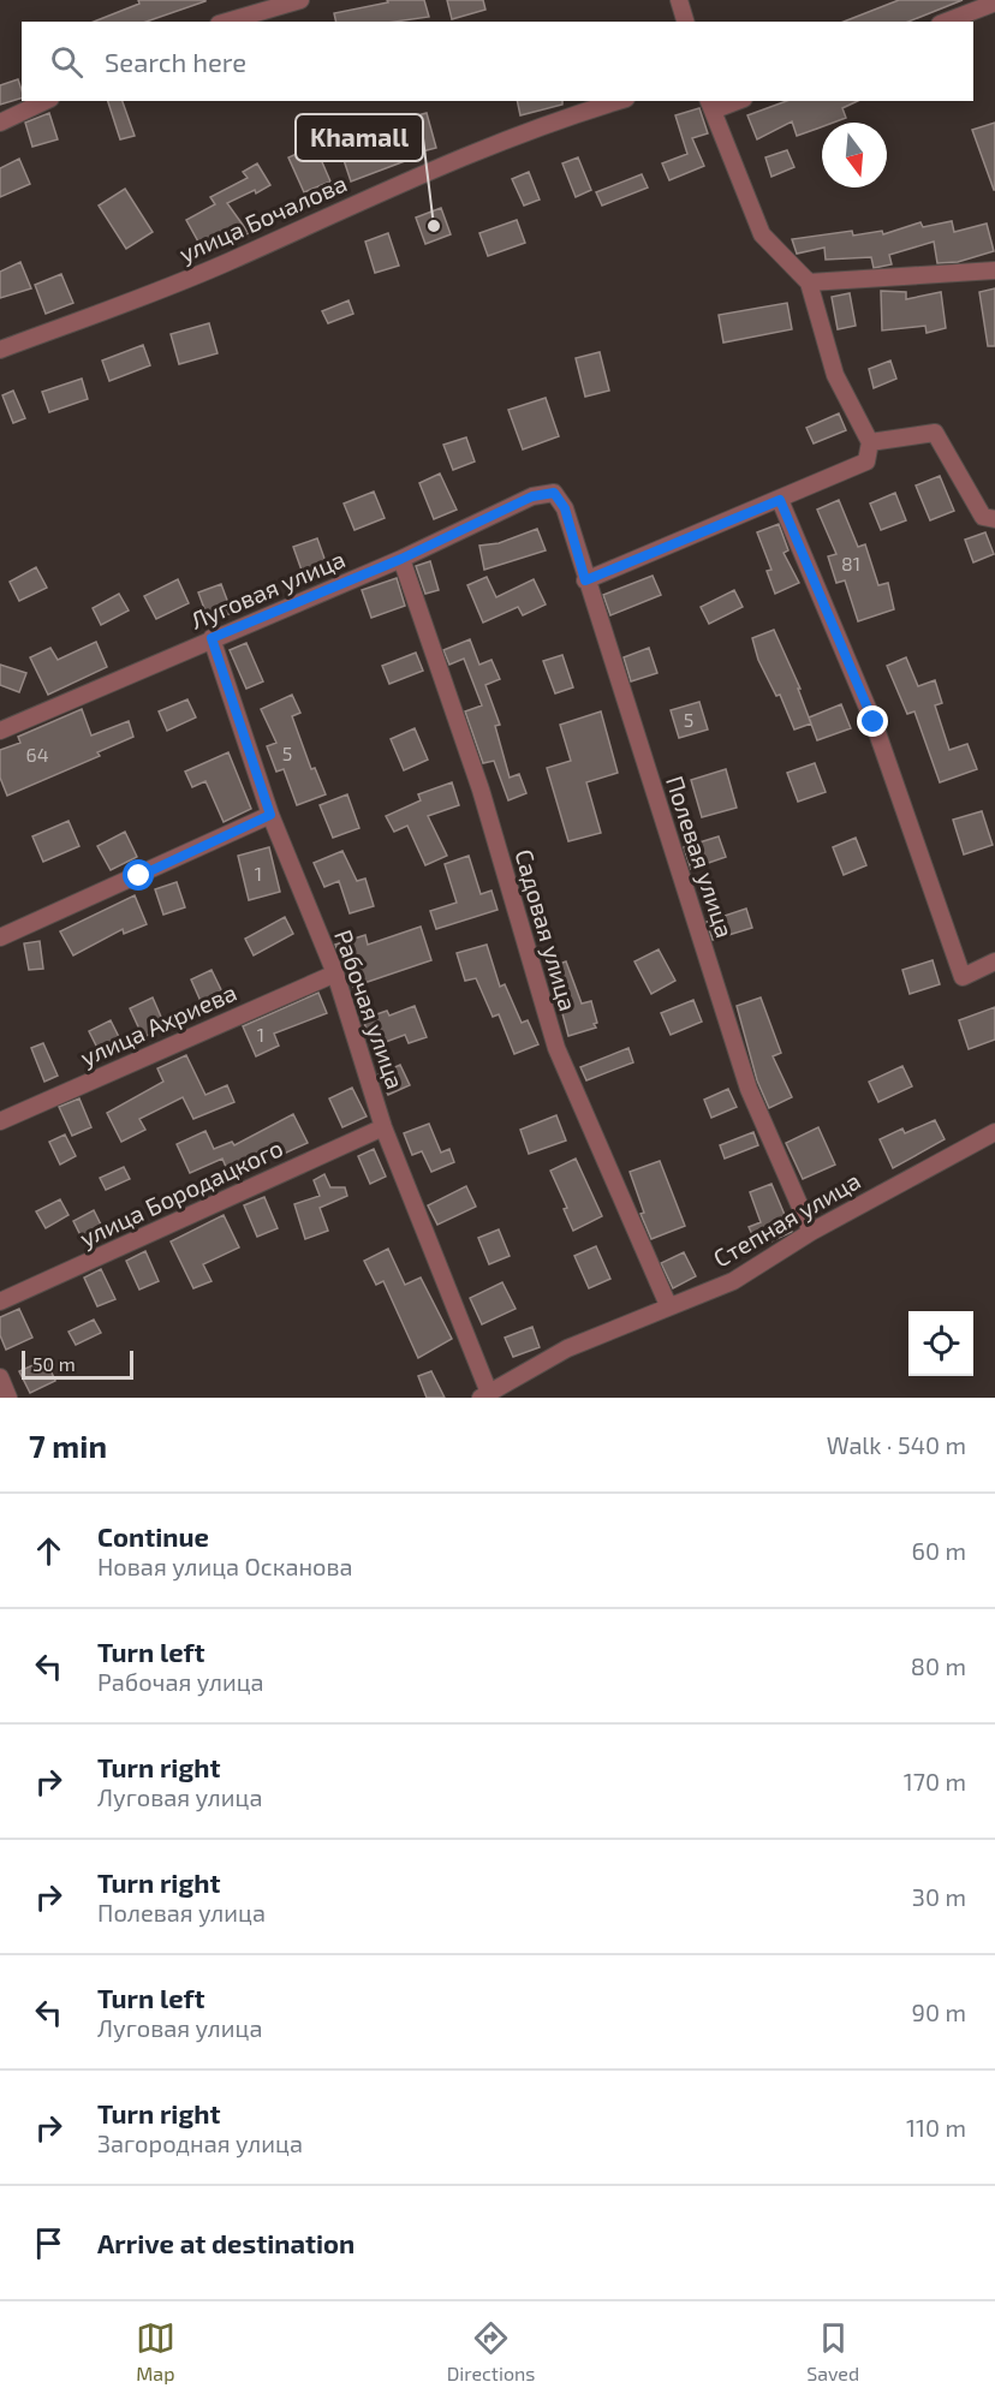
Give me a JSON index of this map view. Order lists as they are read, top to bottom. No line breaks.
{"streets":{"street":["улица Бочалова","Луговая улица","Полевая улица","Садовая улица","Рабочая улица","улица Ахриева","улица Бородацкого","Степная улица"]},"crossings":[["Луговая улица","Полевая улица"],["Луговая улица","Садовая улица"],["Луговая улица","Рабочая улица"],["Полевая улица","Степная улица"],["Садовая улица","Степная улица"],["Рабочая улица","улица Ахриева"],["Рабочая улица","улица Бородацкого"],["Рабочая улица","Степная улица"]],"places":["Khamall"],"house_numbers":["81","5","5","64","1","1"],"scale_bar":"50 m","north":"bottom","page":{"search":"Search here","scale":"50 m","heading":["7 min","Walk · 540 m"],"list":[["Continue","Новая улица Осканова","60 m"],["Turn left","Рабочая улица","80 m"],["Turn right","Луговая улица","170 m"],["Turn right","Полевая улица","30 m"],["Turn left","Луговая улица","90 m"],["Turn right","Загородная улица","110 m"],"Arrive at destination"],"nav":["Map","Directions","Saved"]}}
